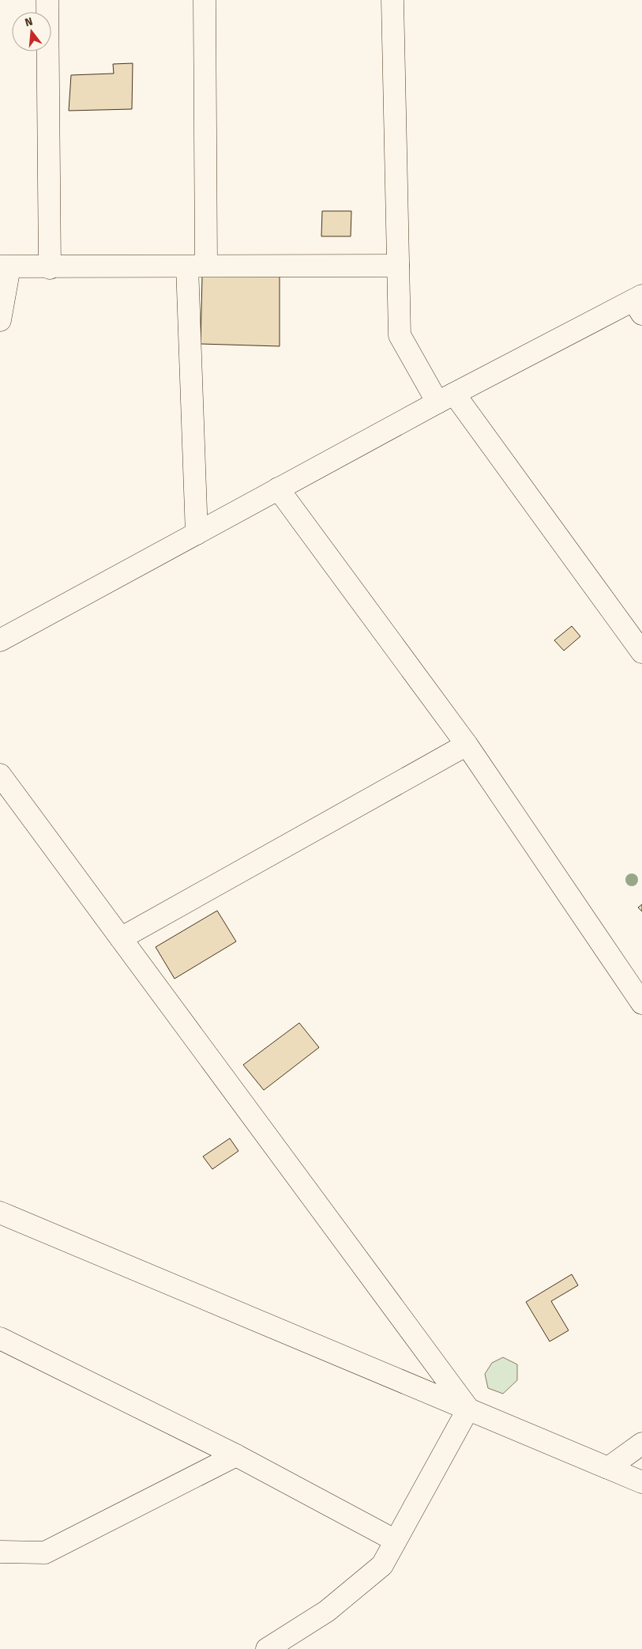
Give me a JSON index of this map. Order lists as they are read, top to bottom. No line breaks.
{"north":"top"}
